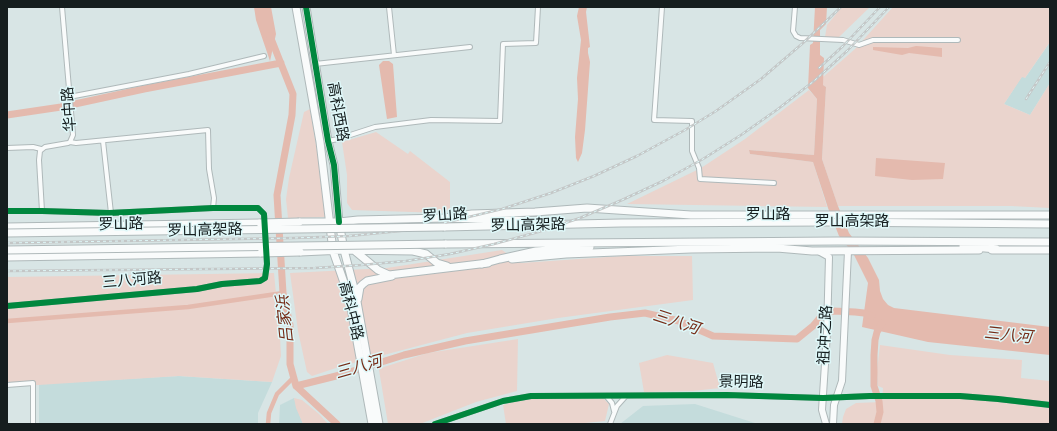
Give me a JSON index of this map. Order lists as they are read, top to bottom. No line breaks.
{"streets":{"main road":["高科西路","罗山路","罗山高架路","高科中路","祖冲之路"],"street":["华中路","三八河路","景明路"]},"crossings":[["高科西路","罗山路"],["高科西路","高科中路"],["罗山路","罗山高架路"],["罗山路","高科中路"],["罗山路","祖冲之路"],["祖冲之路","景明路"]],"water":["吕家浜","三八河"]}
